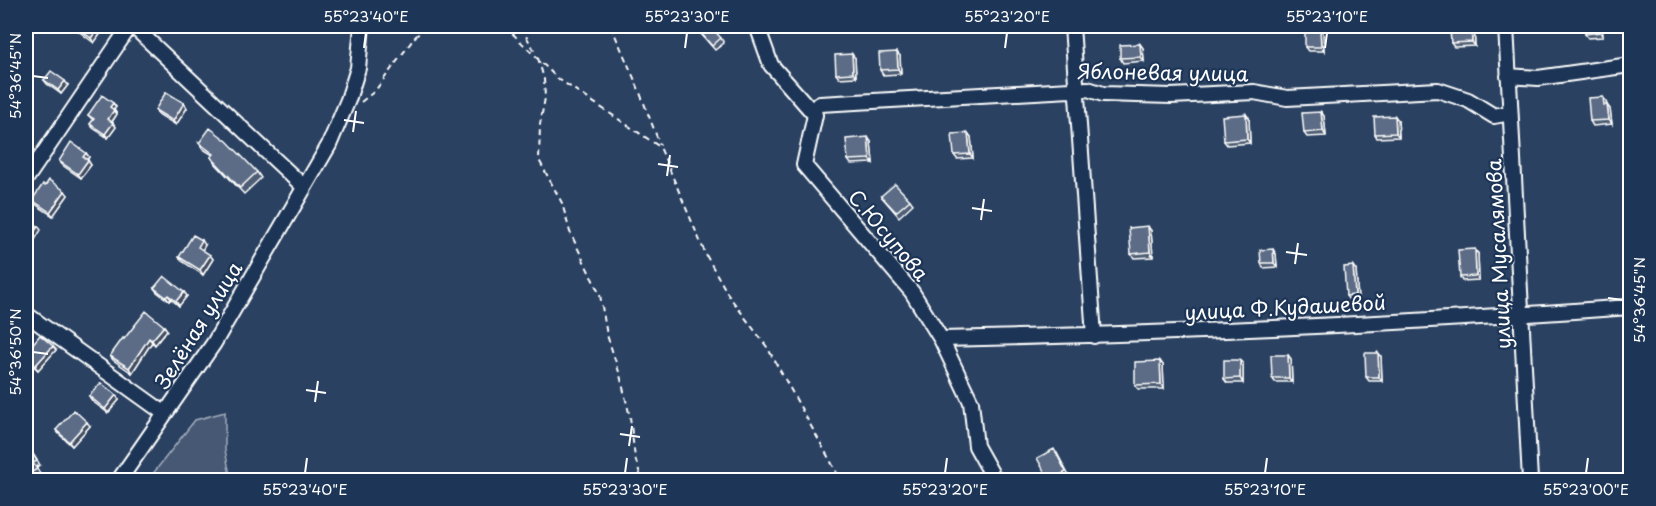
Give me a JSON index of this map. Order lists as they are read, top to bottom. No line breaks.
{"streets":{"street":["Яблоневая улица","С.Юсупова","улица Мусалямова","улица Ф.Кудашевой","Зелёная улица"]},"crossings":[["Яблоневая улица","С.Юсупова"],["Яблоневая улица","улица Мусалямова"],["С.Юсупова","улица Ф.Кудашевой"],["улица Мусалямова","улица Ф.Кудашевой"]],"coordinates":["55°23'40\"E","55°23'30\"E","55°23'20\"E","55°23'10\"E","54°36'45\"N","54°36'50\"N","55°23'00\"E"]}
